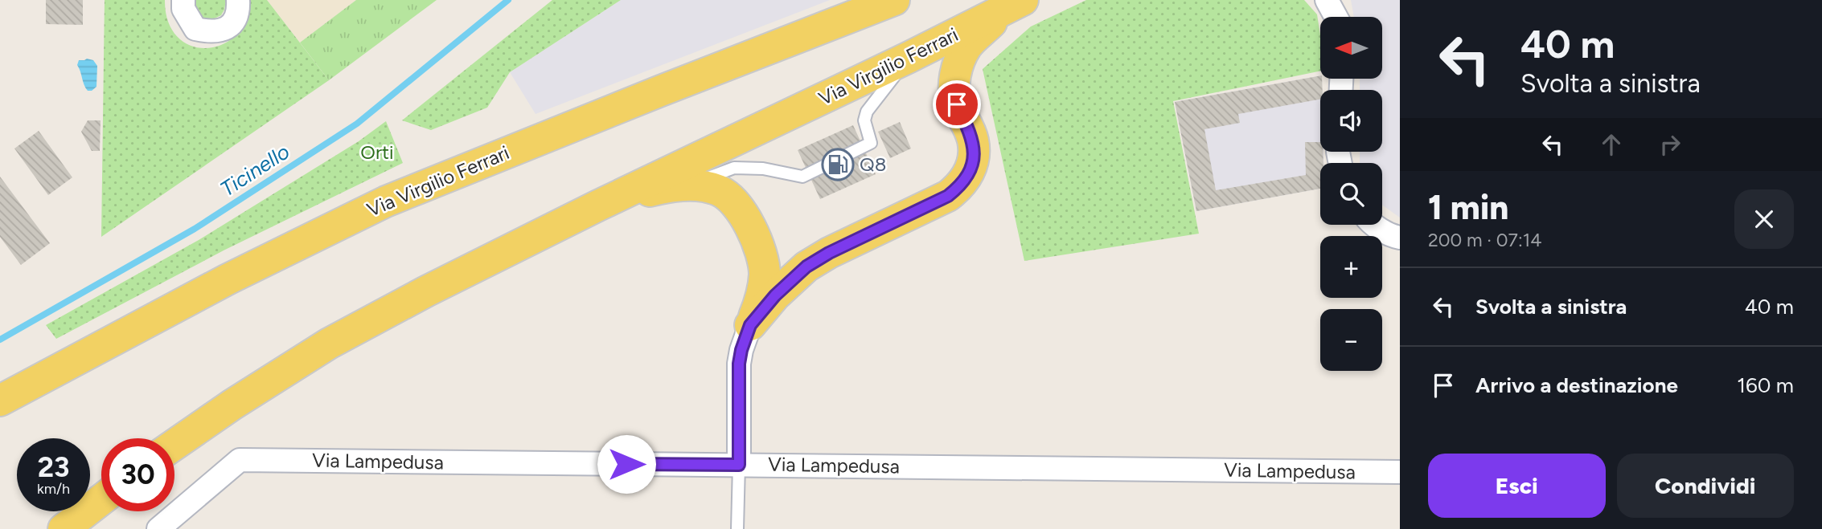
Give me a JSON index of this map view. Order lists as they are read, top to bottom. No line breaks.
{"streets":{"main road":["Via Virgilio Ferrari"],"street":["Via Lampedusa"]},"water":["Ticinello"],"parks":["Orti"],"places":{"fuel station":["Q8"]},"north":"left","page":{"turn":["40 m","Svolta a sinistra"],"map_buttons":["+","−"],"heading":["1 min","200 m · 07:14"],"list":[{"name":"Svolta a sinistra","value":"40 m"},{"name":"Arrivo a destinazione","value":"160 m"}],"speed":"23 km/h","limit":"30","buttons":["Esci","Condividi"]}}
